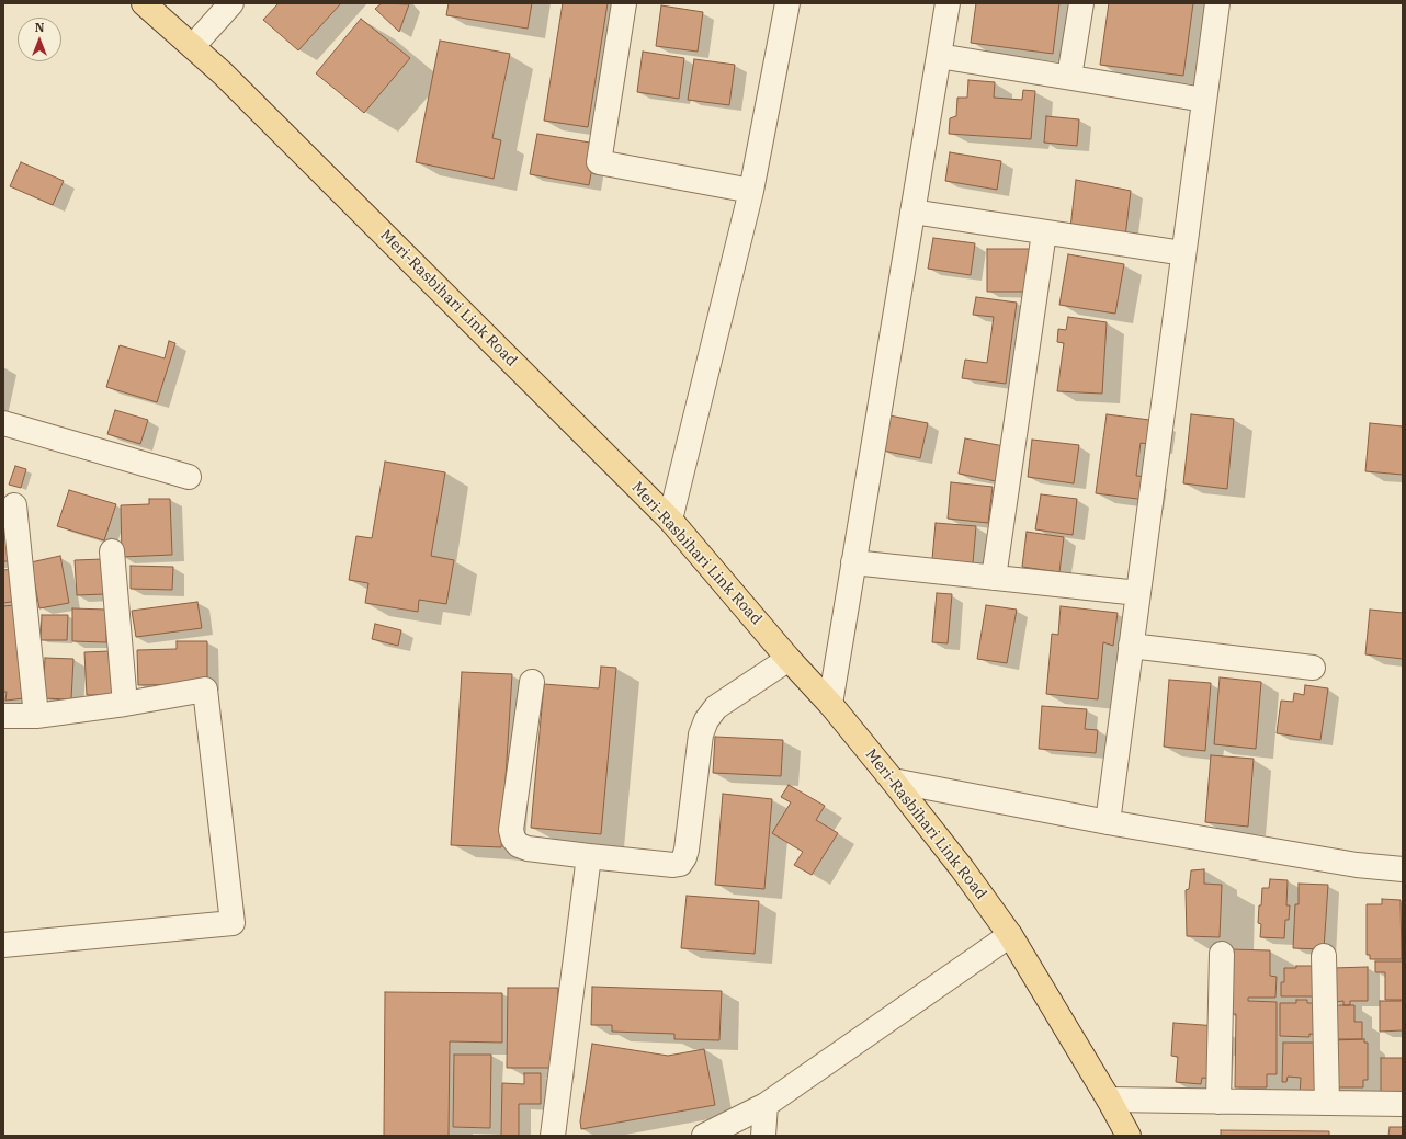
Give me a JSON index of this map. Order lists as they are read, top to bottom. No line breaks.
{"streets":{"main road":["Meri-Rasbihari Link Road"]},"north":"top"}
